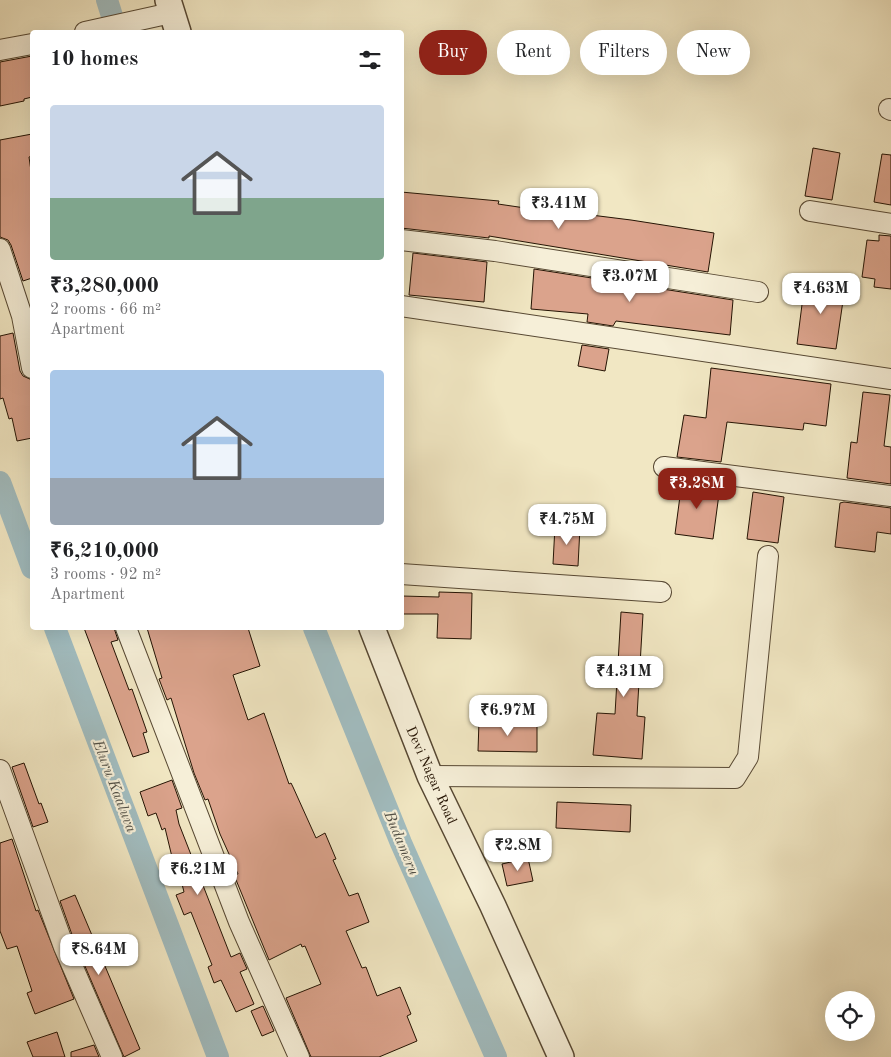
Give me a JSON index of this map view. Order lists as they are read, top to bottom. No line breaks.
{"streets":{"street":["Devi Nagar Road"]},"water":["Eluru Kaaluva","Budameru"],"page":{"chip":["Buy","Rent","Filters","New"],"heading":"10 homes","list":[{"name":"₹3,280,000","note":"2 rooms · 66 m² · Apartment"},{"name":"₹6,210,000","note":"3 rooms · 92 m² · Apartment"}],"price":["₹3.41M","₹3.07M","₹4.63M","₹3.28M","₹4.75M","₹4.31M","₹6.97M","₹2.8M","₹6.21M","₹8.64M"]}}
